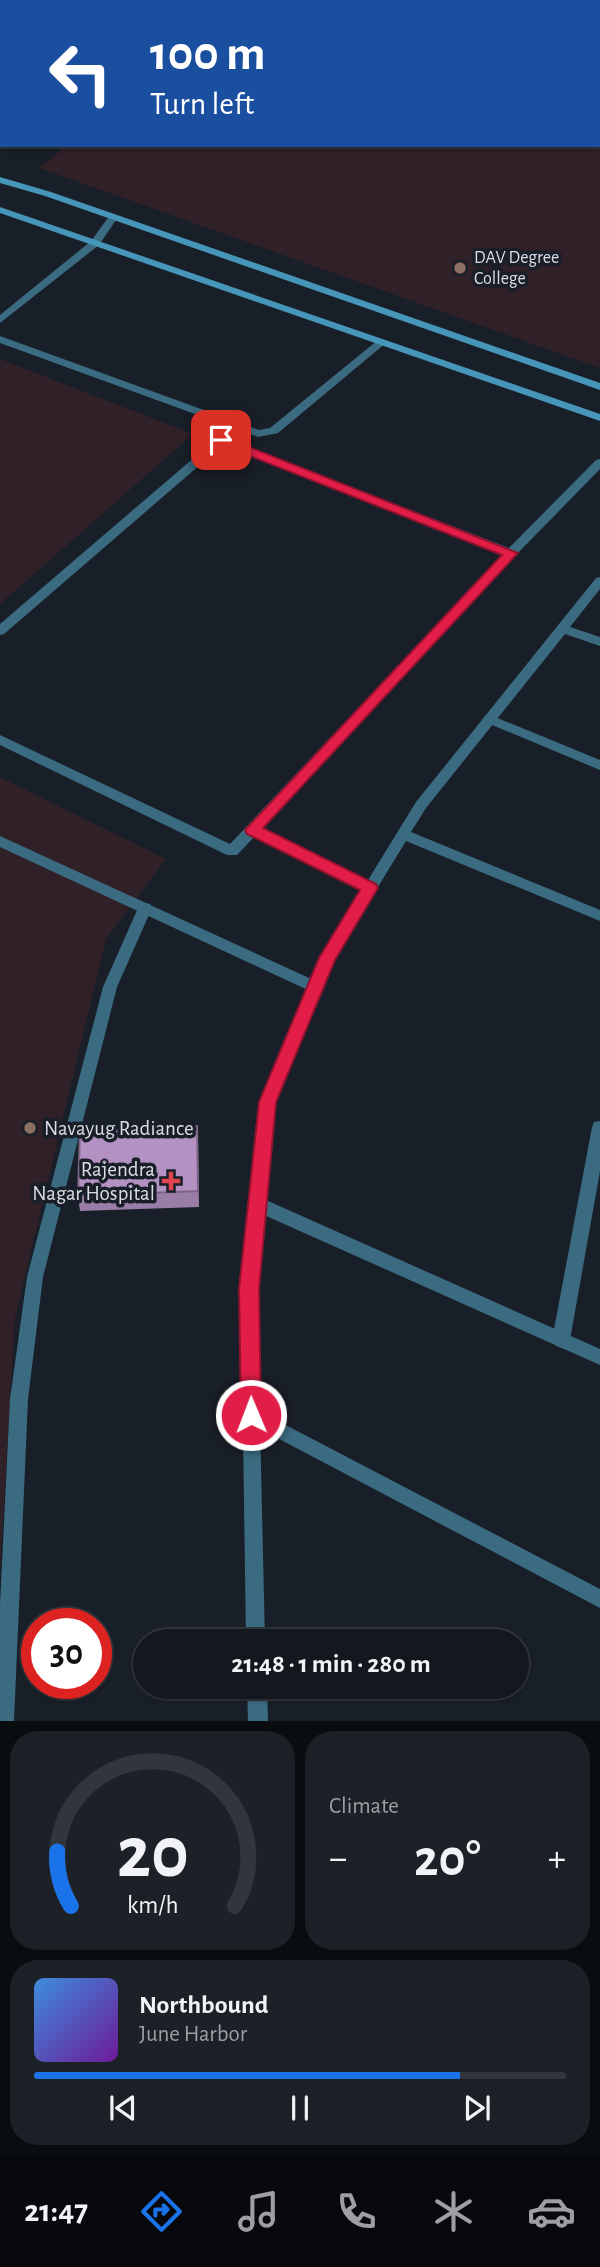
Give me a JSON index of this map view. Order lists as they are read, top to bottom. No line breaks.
{"places":{"other":["DAV Degree College","Navayug Radiance"],"health":["Rajendra Nagar Hospital"]},"page":{"turn":["100 m","Turn left"],"limit":"30","trip":"21:48 · 1 min · 280 m","tile":"Climate","heat":["−","20°","+"],"song":["Northbound","June Harbor"],"tabs":"21:47","gauge":["20","km/h"]}}
